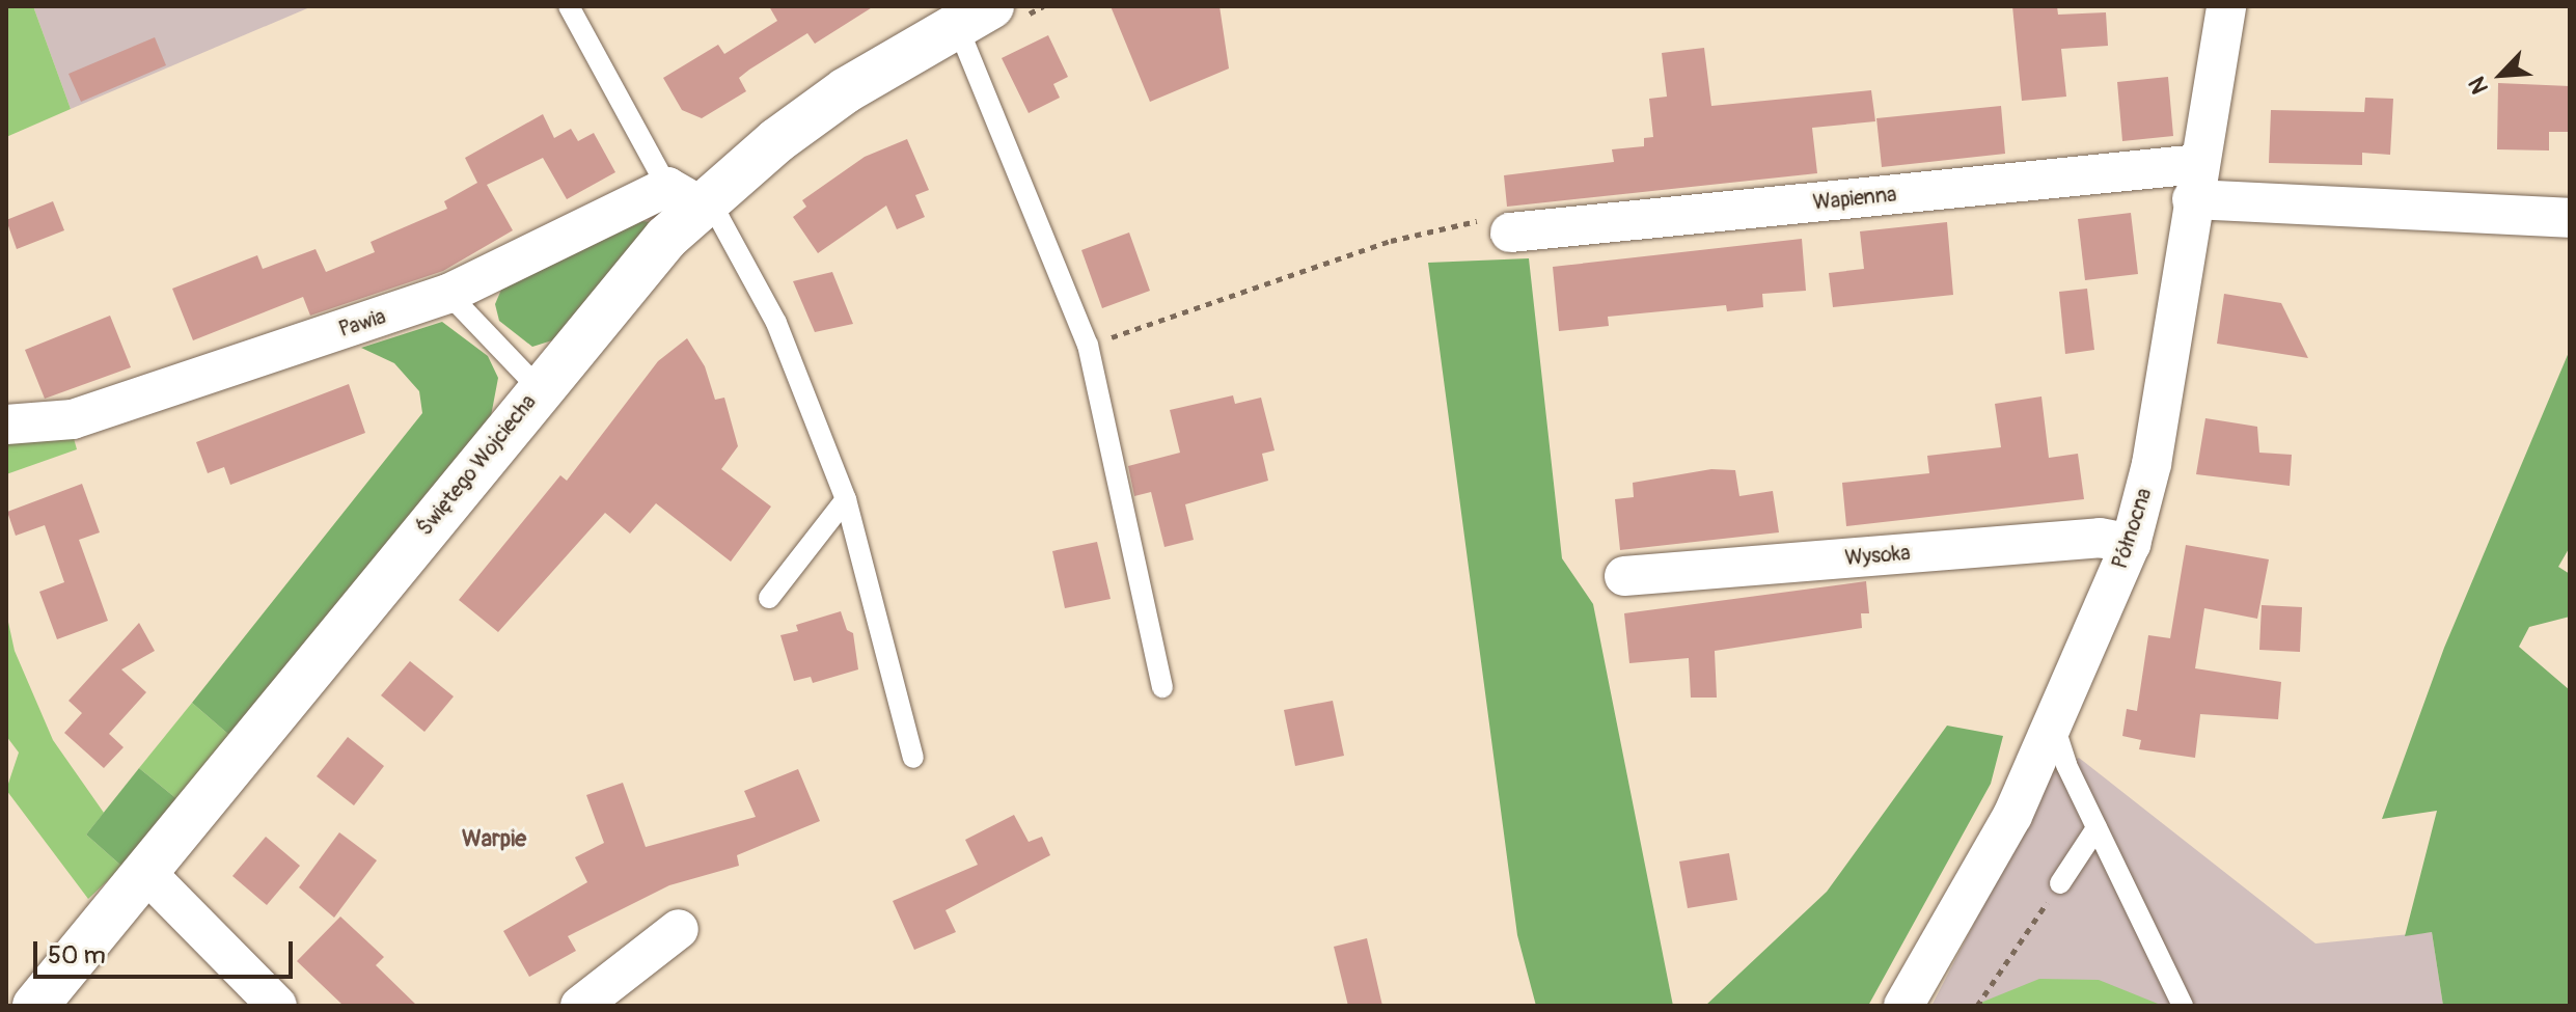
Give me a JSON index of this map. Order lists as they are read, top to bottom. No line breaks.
{"streets":{"street":["Wapienna","Pawia","Świętego Wojciecha","Północna","Wysoka"]},"crossings":[["Wapienna","Północna"],["Pawia","Świętego Wojciecha"],["Północna","Wysoka"]],"districts":["Warpie"],"scale_bar":"50 m","north":"bottom left"}
